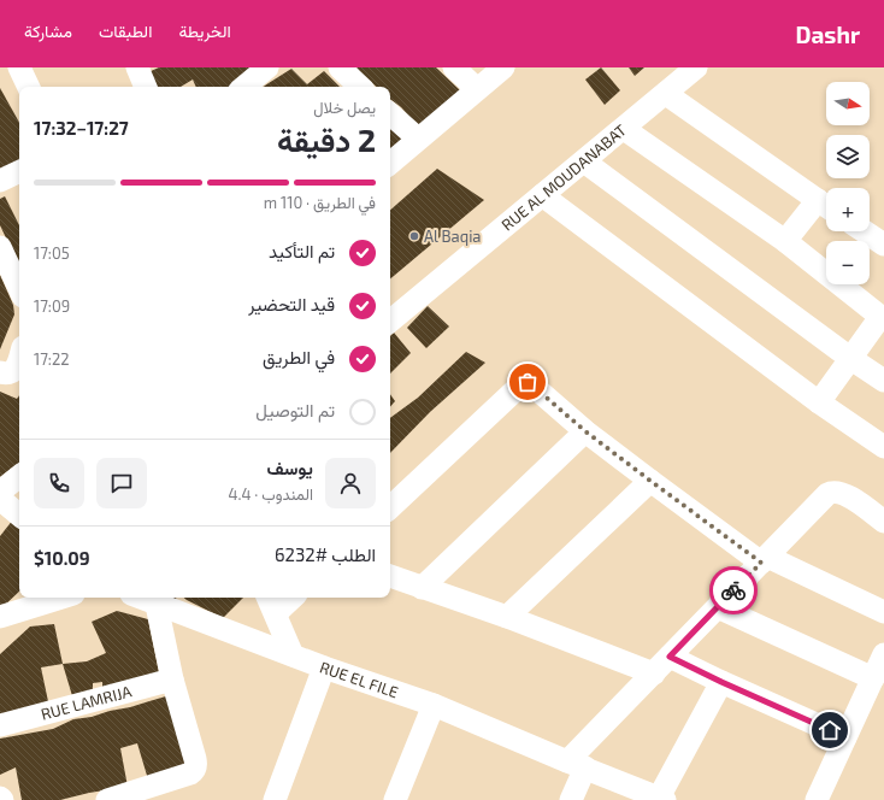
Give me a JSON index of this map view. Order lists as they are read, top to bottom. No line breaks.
{"streets":{"street":["RUE AL MOUDANABAT","RUE EL FILE","RUE LAMRIJA"]},"places":["Al Baqia"],"north":"right","page":{"header":"Dashr","nav":["الخريطة","الطبقات","مشاركة"],"map_buttons":["+","−"],"heading":["2 دقيقة","يصل خلال","17:27–17:32"],"panel":["يوسف","المندوب · 4.4","الطلب #6232","$10.09"],"bar":"في الطريق · 110 m","list":[["تم التأكيد","17:05"],["قيد التحضير","17:09"],["في الطريق","17:22"],"تم التوصيل"]}}
